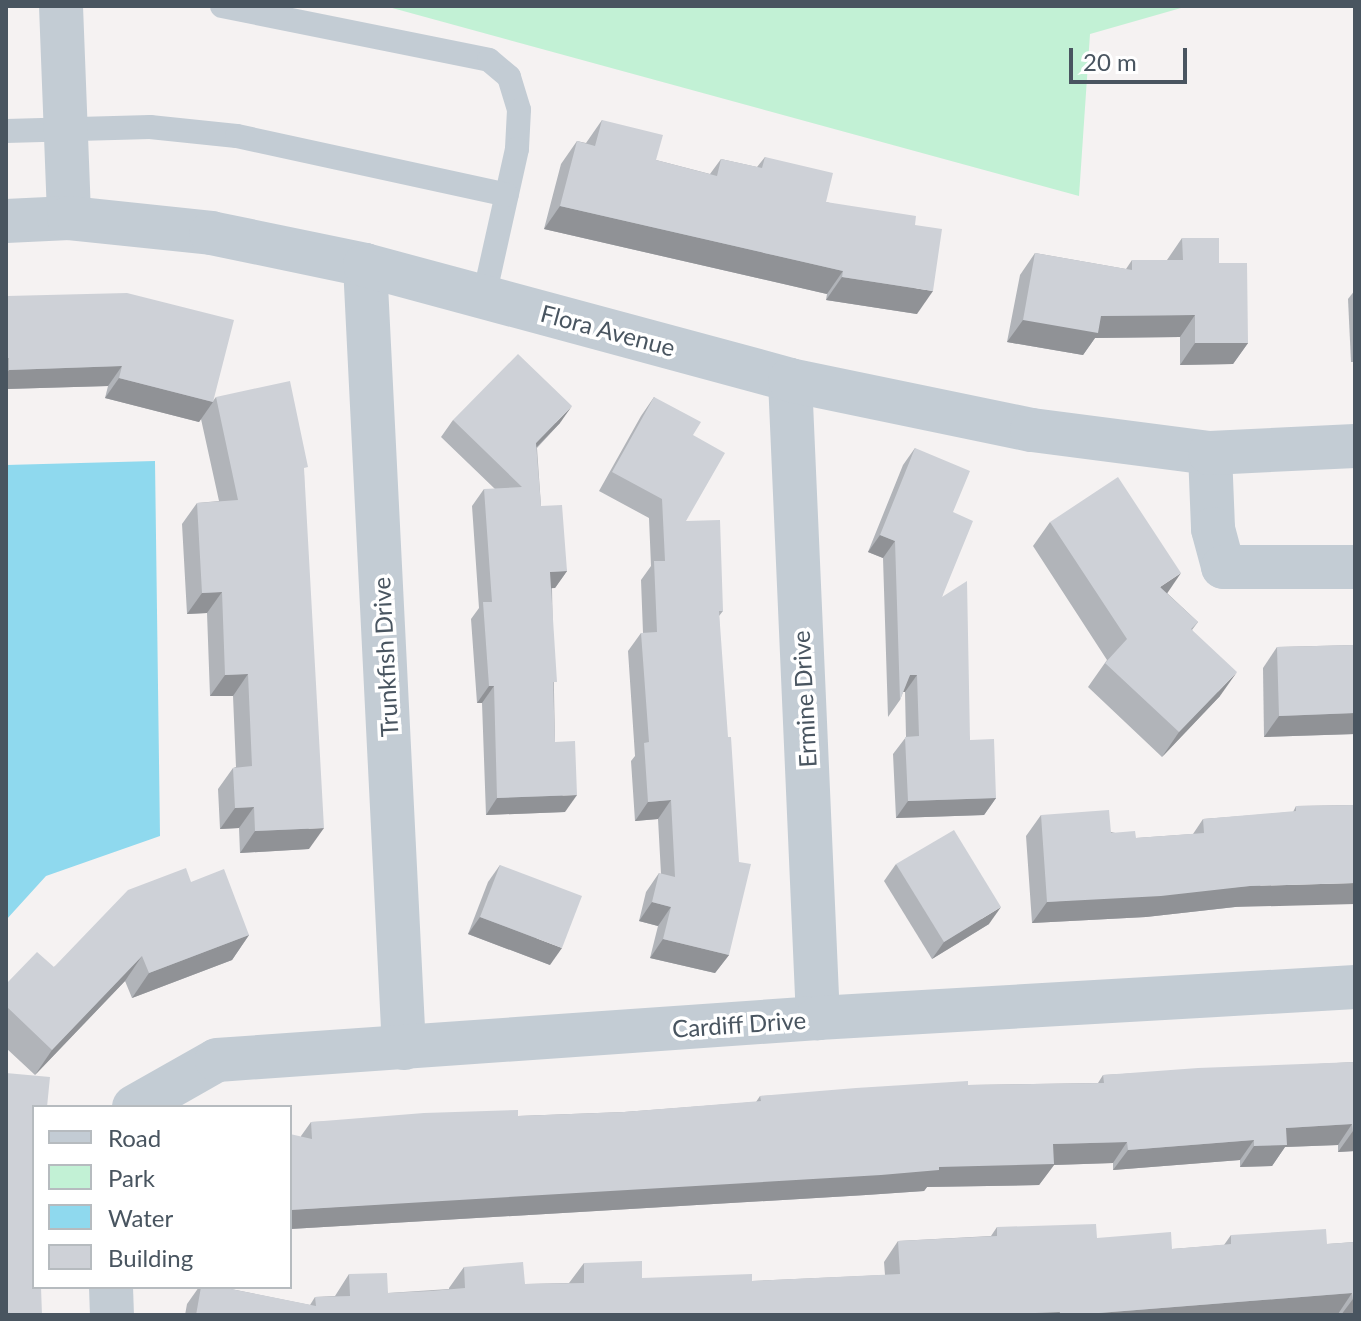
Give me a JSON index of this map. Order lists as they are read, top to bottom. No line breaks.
{"streets":{"street":["Flora Avenue","Trunkfish Drive","Ermine Drive","Cardiff Drive"]},"crossings":[["Flora Avenue","Trunkfish Drive"],["Flora Avenue","Ermine Drive"],["Trunkfish Drive","Cardiff Drive"],["Ermine Drive","Cardiff Drive"]],"legend":["Road","Park","Water","Building"],"scale_bar":"20 m"}
